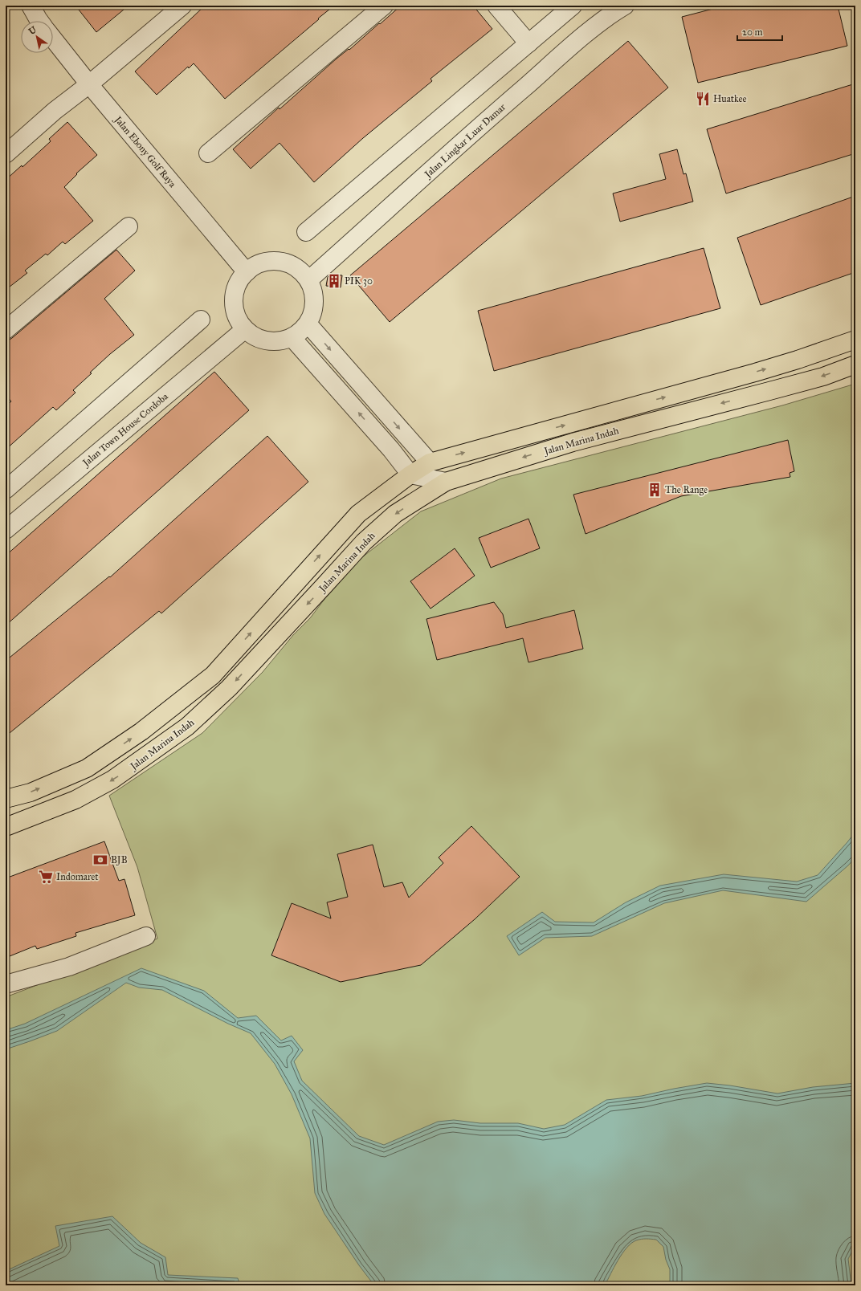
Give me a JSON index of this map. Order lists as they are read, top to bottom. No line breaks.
{"streets":{"main road":["Jalan Marina Indah"],"street":["Jalan Lingkar Luar Damar","Jalan Ebony Golf Raya","Jalan Town House Cordoba"]},"crossings":[["Jalan Lingkar Luar Damar","Jalan Ebony Golf Raya"],["Jalan Lingkar Luar Damar","Jalan Town House Cordoba"],["Jalan Ebony Golf Raya","Jalan Town House Cordoba"]],"places":{"restaurant":["Huatkee"],"building":["PIK 30","The Range"],"bank":["BJB"],"supermarket":["Indomaret"]},"scale_bar":"20 m","north":"top left"}
